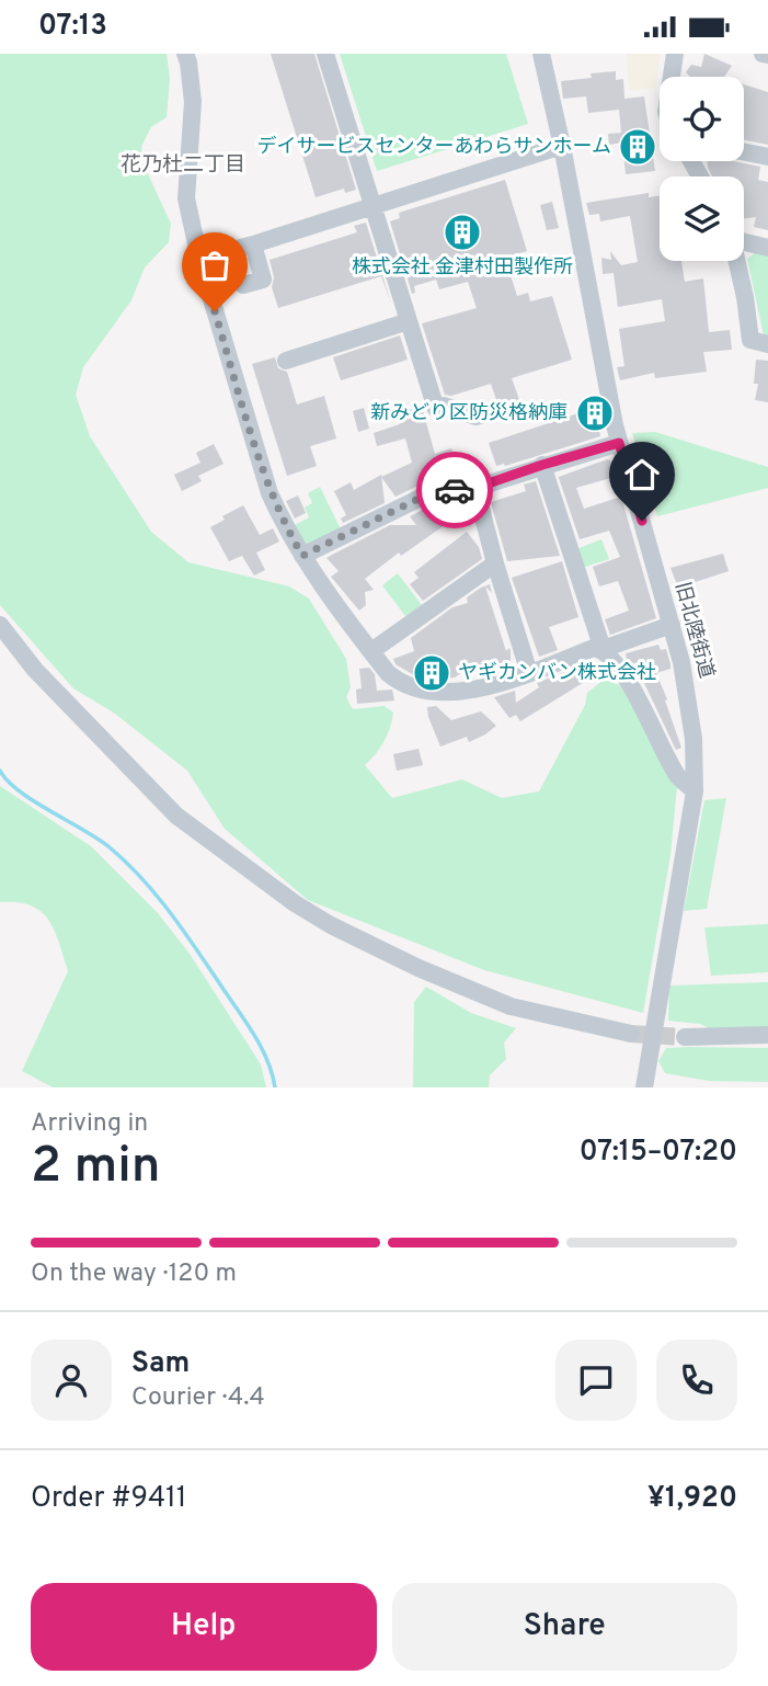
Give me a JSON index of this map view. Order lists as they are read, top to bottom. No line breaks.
{"streets":{"street":["旧北陸街道"]},"districts":["花乃杜二丁目"],"places":{"building":["デイサービスセンターあわらサンホーム","株式会社 金津村田製作所","新みどり区防災格納庫","ヤギカンバン株式会社"]},"page":{"status":"07:13","heading":["2 min","Arriving in","07:15–07:20"],"panel":["Sam","Courier · 4.4","Order #9411","¥1,920"],"bar":"On the way · 120 m","buttons":["Help","Share"]}}
